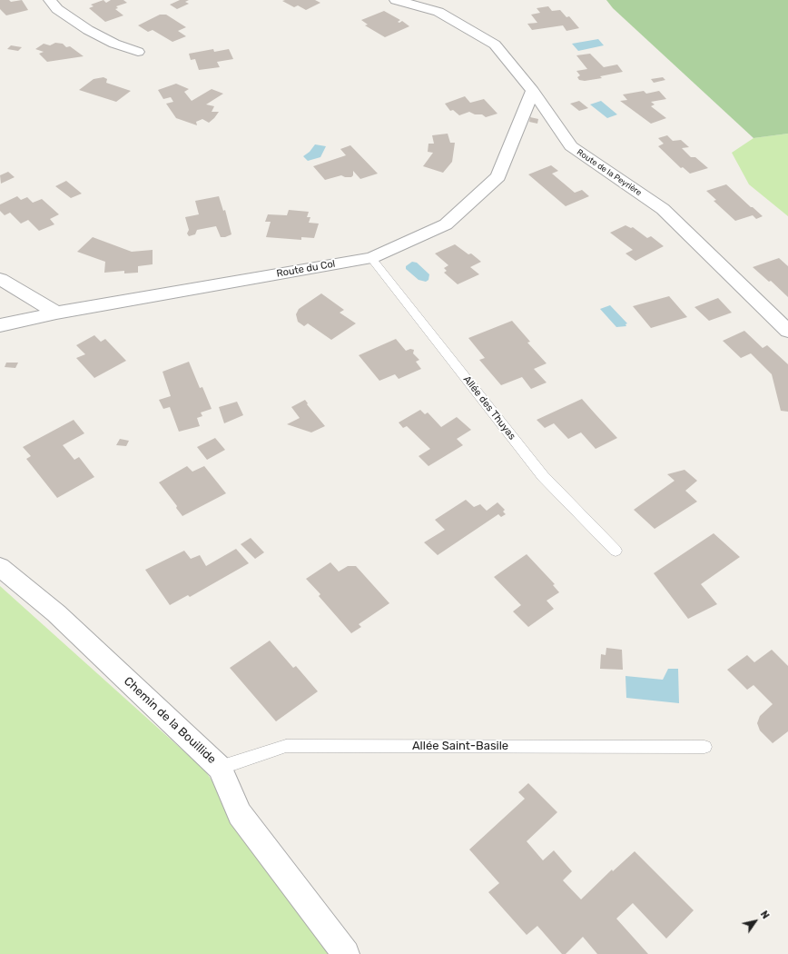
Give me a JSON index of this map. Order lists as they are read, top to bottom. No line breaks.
{"streets":{"street":["Route de la Peyrière","Route du Col","Chemin de la Bouillide"],"lane":["Allée des Thuyas","Allée Saint-Basile"]},"crossings":[["Route de la Peyrière","Route du Col"],["Route du Col","Allée des Thuyas"],["Chemin de la Bouillide","Allée Saint-Basile"]],"north":"top right"}
